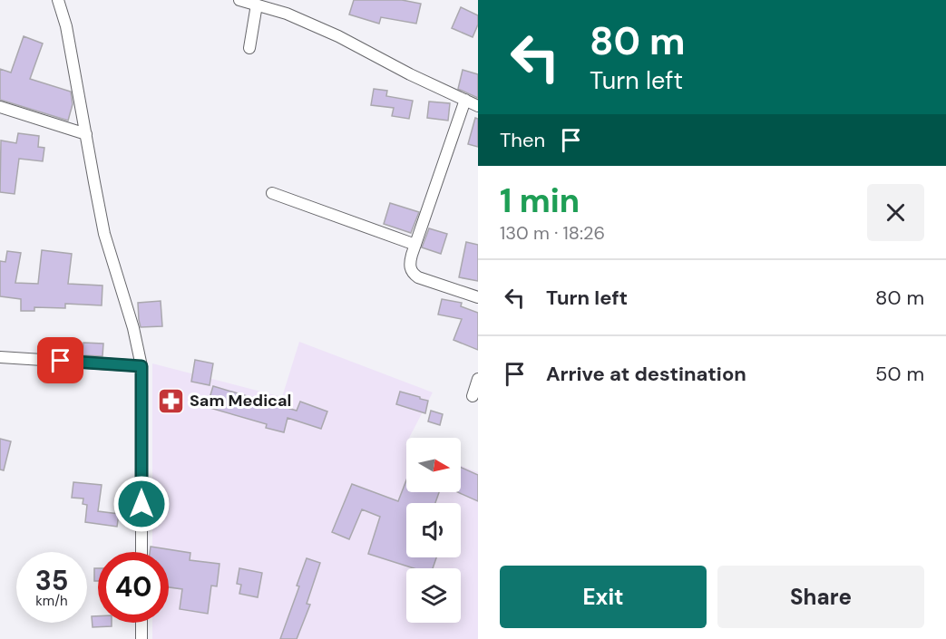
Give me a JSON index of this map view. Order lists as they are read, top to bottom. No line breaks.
{"places":{"pharmacy":["Sam Medical"]},"north":"right","page":{"turn":["80 m","Turn left"],"then":"Then","heading":["1 min","130 m · 18:26"],"list":[{"name":"Turn left","value":"80 m"},{"name":"Arrive at destination","value":"50 m"}],"speed":"35 km/h","limit":"40","buttons":["Exit","Share"]}}
